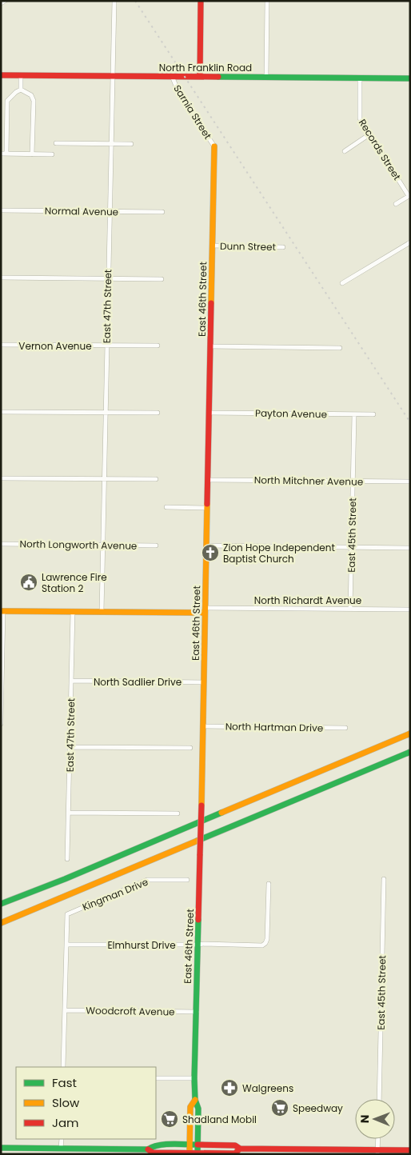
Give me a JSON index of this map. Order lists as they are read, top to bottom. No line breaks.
{"streets":{"main road":["North Franklin Road","East 46th Street","North Richardt Avenue"],"street":["Sarnia Street","Records Street","Normal Avenue","Dunn Street","East 47th Street","Vernon Avenue","Payton Avenue","North Mitchner Avenue","East 45th Street","North Longworth Avenue","North Sadlier Drive","North Hartman Drive","Kingman Drive","Elmhurst Drive","Woodcroft Avenue"]},"crossings":[["North Franklin Road","Sarnia Street"],["North Franklin Road","Records Street"],["North Franklin Road","East 47th Street"],["Sarnia Street","East 46th Street"],["Normal Avenue","East 47th Street"],["Dunn Street","East 46th Street"],["East 46th Street","Payton Avenue"],["East 46th Street","North Mitchner Avenue"],["East 46th Street","North Richardt Avenue"],["East 46th Street","North Sadlier Drive"],["East 46th Street","North Hartman Drive"],["East 46th Street","Elmhurst Drive"],["East 46th Street","Woodcroft Avenue"],["East 47th Street","Vernon Avenue"],["East 47th Street","North Longworth Avenue"],["East 47th Street","North Richardt Avenue"],["East 47th Street","North Sadlier Drive"],["Payton Avenue","East 45th Street"],["North Mitchner Avenue","East 45th Street"],["East 45th Street","North Richardt Avenue"],["Kingman Drive","Elmhurst Drive"]],"places":{"church":["Zion Hope Independent Baptist Church"],"public building":["Lawrence Fire Station 2"],"pharmacy":["Walgreens"],"supermarket":["Speedway","Shadland Mobil"]},"legend":["Fast","Slow","Jam"],"north":"left"}
